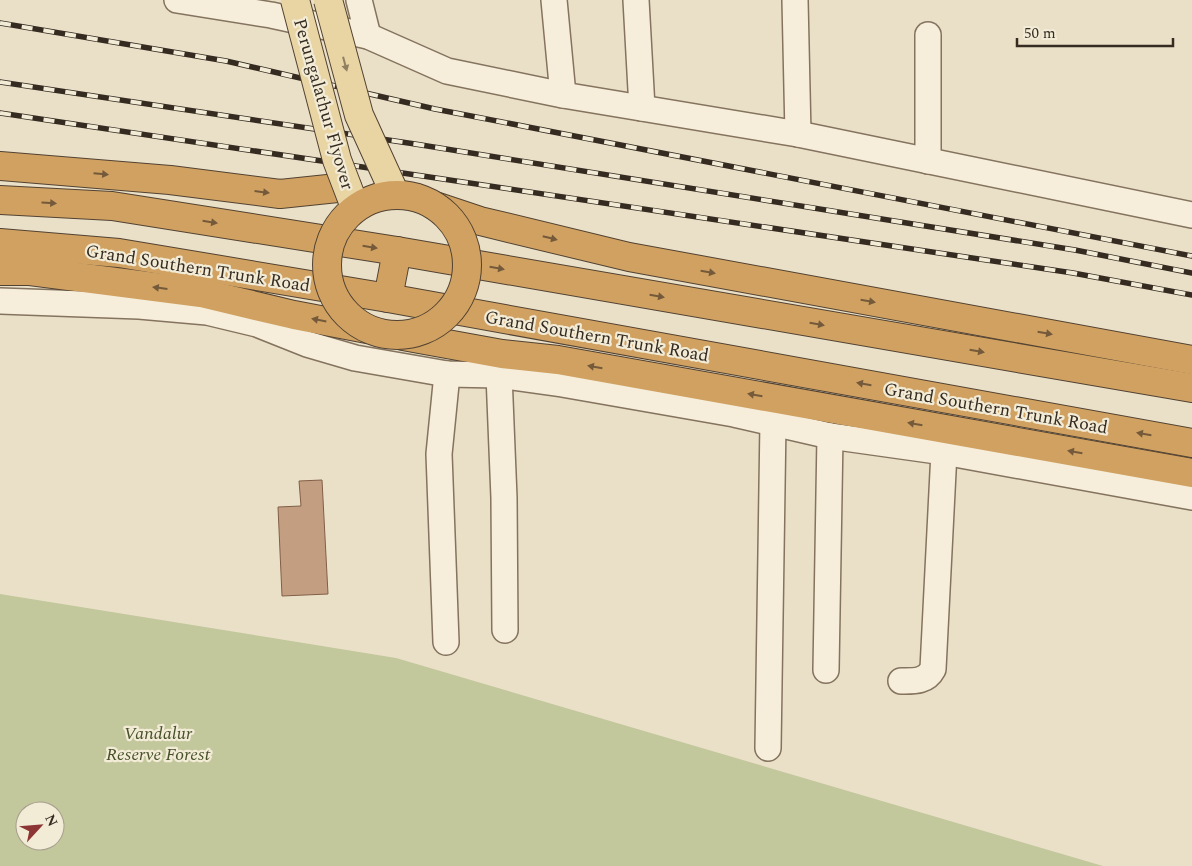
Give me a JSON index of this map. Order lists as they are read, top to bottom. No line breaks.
{"streets":{"highway":["Grand Southern Trunk Road"],"main road":["Perungalathur Flyover"]},"parks":["Vandalur Reserve Forest"],"scale_bar":"50 m","north":"top right"}
